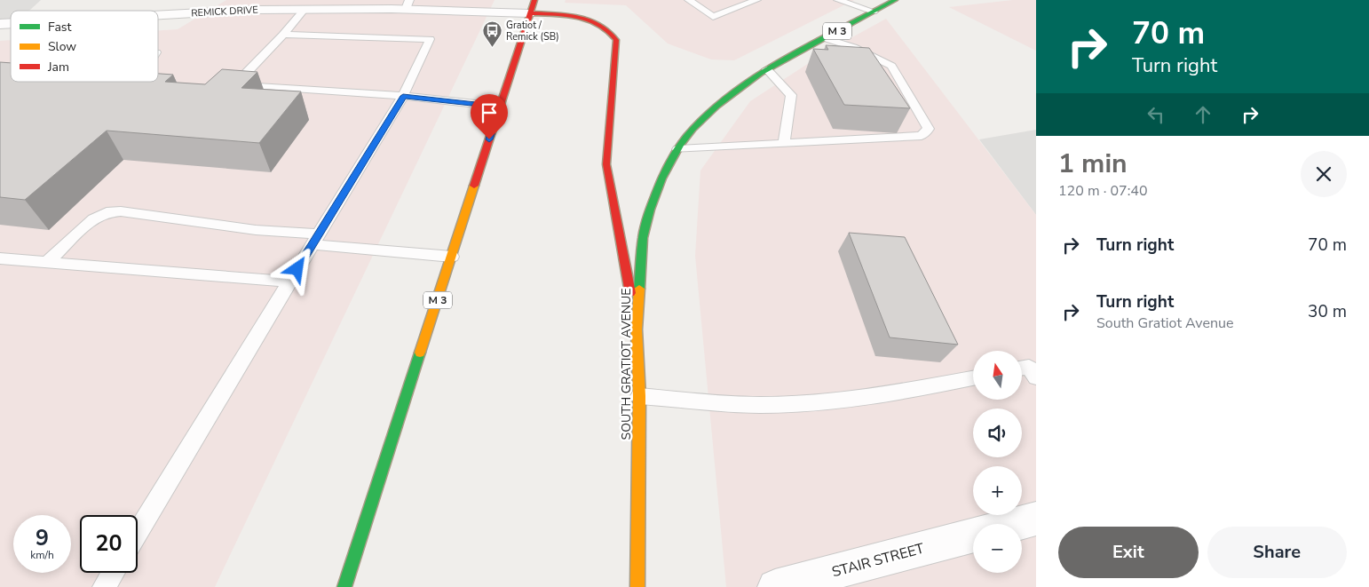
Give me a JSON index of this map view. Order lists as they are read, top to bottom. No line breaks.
{"streets":{"main road":["M 3","SOUTH GRATIOT AVENUE"],"street":["REMICK DRIVE","STAIR STREET"]},"crossings":[["REMICK DRIVE","M 3"]],"places":{"bus stop":["Gratiot / Remick (SB)"]},"legend":["Fast","Slow","Jam"],"north":"top","page":{"turn":["70 m","Turn right"],"heading":["1 min","120 m · 07:40"],"list":[{"name":"Turn right","value":"70 m"},{"name":"Turn right","note":"South Gratiot Avenue","value":"30 m"}],"map_buttons":["+","−"],"speed":"9 km/h","limit":"20","buttons":["Exit","Share"]}}
